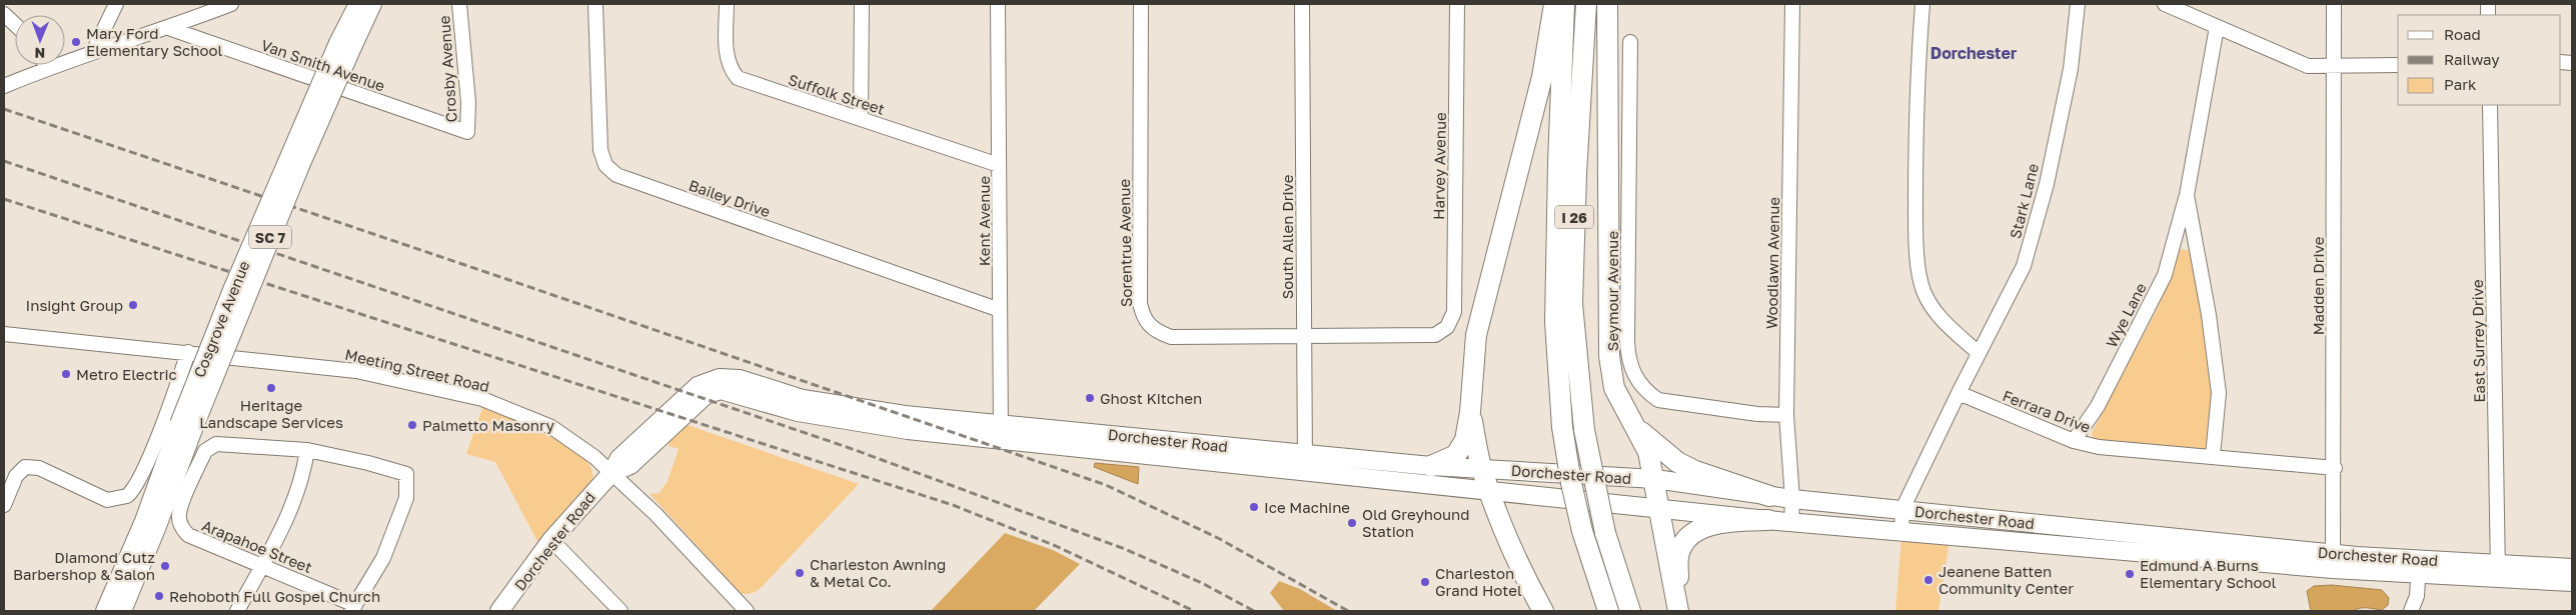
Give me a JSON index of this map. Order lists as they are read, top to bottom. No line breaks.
{"streets":{"highway":["I 26"],"main road":["SC 7","Cosgrove Avenue","Dorchester Road"],"street":["Van Smith Avenue","Crosby Avenue","Suffolk Street","Harvey Avenue","Bailey Drive","Stark Lane","Kent Avenue","South Allen Drive","Sorentrue Avenue","Woodlawn Avenue","Madden Drive","Seymour Avenue","Wye Lane","East Surrey Drive","Meeting Street Road","Ferrara Drive","Arapahoe Street"]},"crossings":[["Van Smith Avenue","Crosby Avenue"],["Suffolk Street","Kent Avenue"],["Harvey Avenue","Sorentrue Avenue"],["Bailey Drive","Kent Avenue"],["Stark Lane","Ferrara Drive"],["Kent Avenue","Dorchester Road"],["South Allen Drive","Sorentrue Avenue"],["South Allen Drive","Dorchester Road"],["Woodlawn Avenue","Seymour Avenue"],["Woodlawn Avenue","Dorchester Road"],["Madden Drive","Ferrara Drive"],["Madden Drive","Dorchester Road"],["Wye Lane","Ferrara Drive"],["East Surrey Drive","Dorchester Road"],["Meeting Street Road","Dorchester Road"]],"districts":["Dorchester"],"places":["Mary Ford Elementary School","Insight Group","Metro Electric","Heritage Landscape Services","Ghost Kitchen","Palmetto Masonry","Ice Machine","Old Greyhound Station","Diamond Cutz Barbershop & Salon","Charleston Awning & Metal Co.","Edmund A Burns Elementary School","Jeanene Batten Community Center","Charleston Grand Hotel","Rehoboth Full Gospel Church"],"legend":["Road","Railway","Park"],"north":"bottom"}
